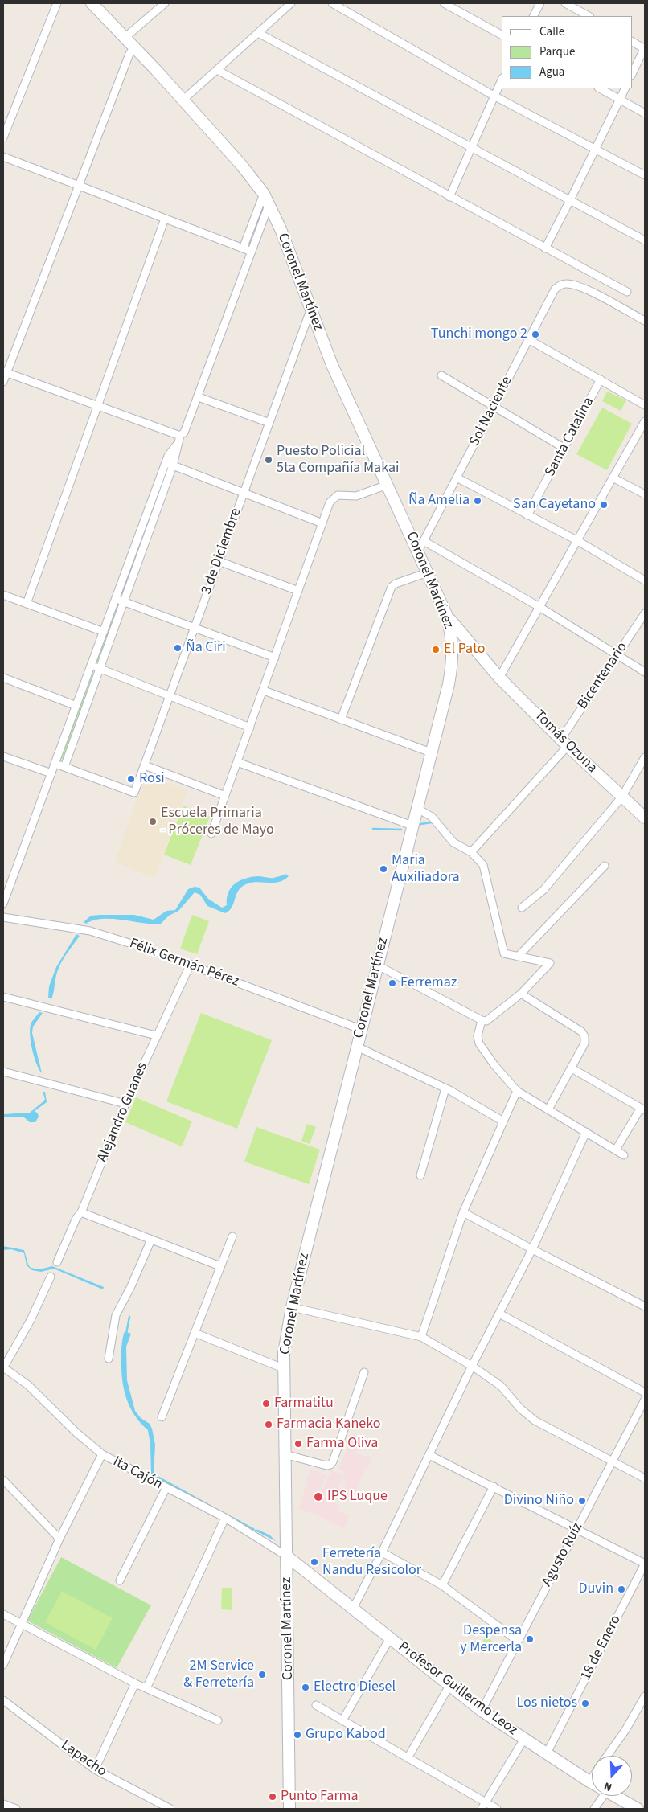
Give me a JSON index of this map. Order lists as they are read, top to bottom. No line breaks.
{"streets":{"main road":["Coronel Martínez","Tomás Ozuna","Profesor Guillermo Leoz"],"street":["Sol Naciente","Santa Catalina","3 de Diciembre","Bicentenario","Félix Germán Pérez","Alejandro Guanes","Ita Cajón","Agusto Ruíz","18 de Enero","Lapacho"]},"crossings":[["Coronel Martínez","Sol Naciente"],["Coronel Martínez","3 de Diciembre"],["Coronel Martínez","Tomás Ozuna"],["Coronel Martínez","Félix Germán Pérez"],["Coronel Martínez","Ita Cajón"],["Coronel Martínez","Profesor Guillermo Leoz"],["Bicentenario","Tomás Ozuna"],["Félix Germán Pérez","Alejandro Guanes"],["Ita Cajón","Profesor Guillermo Leoz"],["Agusto Ruíz","Profesor Guillermo Leoz"],["18 de Enero","Profesor Guillermo Leoz"]],"places":["Tunchi mongo 2","Puesto Policial 5ta Compañía Makai","Ña Amelia","San Cayetano","Ña Ciri","El Pato","Rosi","Escuela Primaria - Próceres de Mayo","Maria Auxiliadora","Ferremaz","Farmatitu","Farmacia Kaneko","Farma Oliva","IPS Luque","Divino Niño","Ferretería Nandu Resicolor","Duvin","Despensa y Mercerla","2M Service & Ferretería","Electro Diesel","Los nietos","Grupo Kabod","Punto Farma"],"legend":["Calle","Parque","Agua"],"north":"bottom"}
